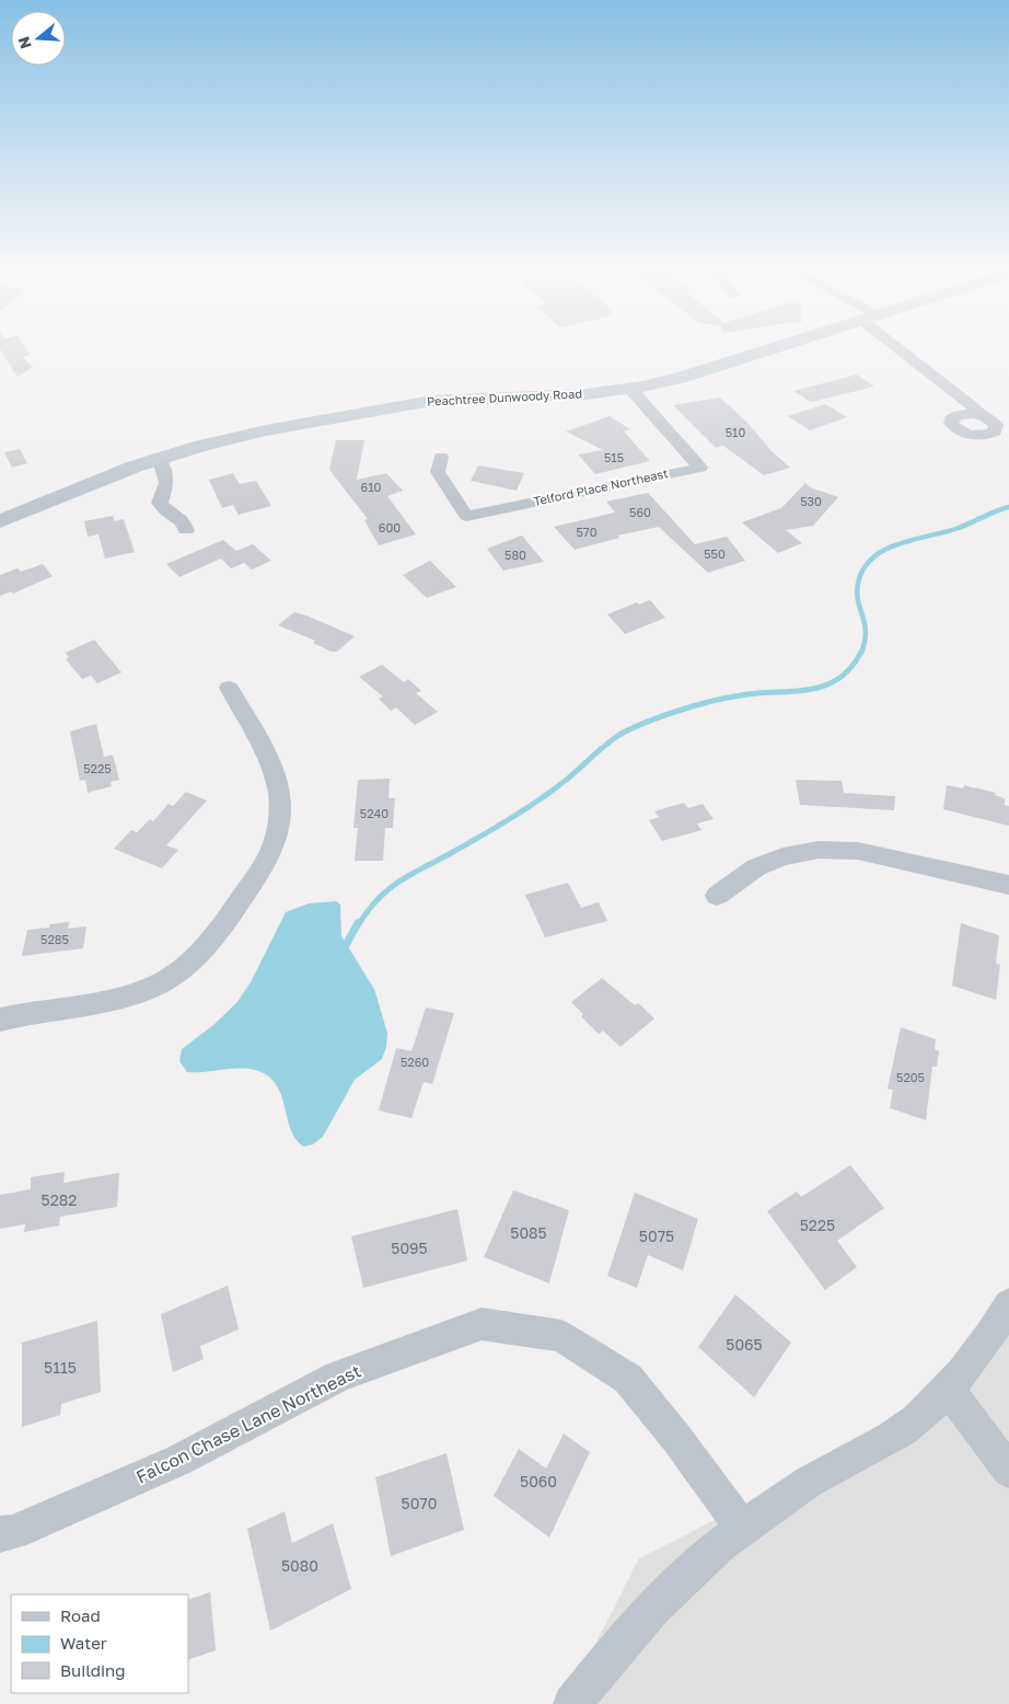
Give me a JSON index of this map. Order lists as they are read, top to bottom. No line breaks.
{"streets":{"main road":["Peachtree Dunwoody Road"],"street":["Telford Place Northeast","Falcon Chase Lane Northeast"]},"crossings":[["Peachtree Dunwoody Road","Telford Place Northeast"]],"house_numbers":["510","515","610","530","560","600","570","550","580","5225","5240","5285","5260","5205","5282","5225","5085","5075","5095","5065","5115","5060","5070","5080"],"legend":["Road","Water","Building"],"north":"left"}
